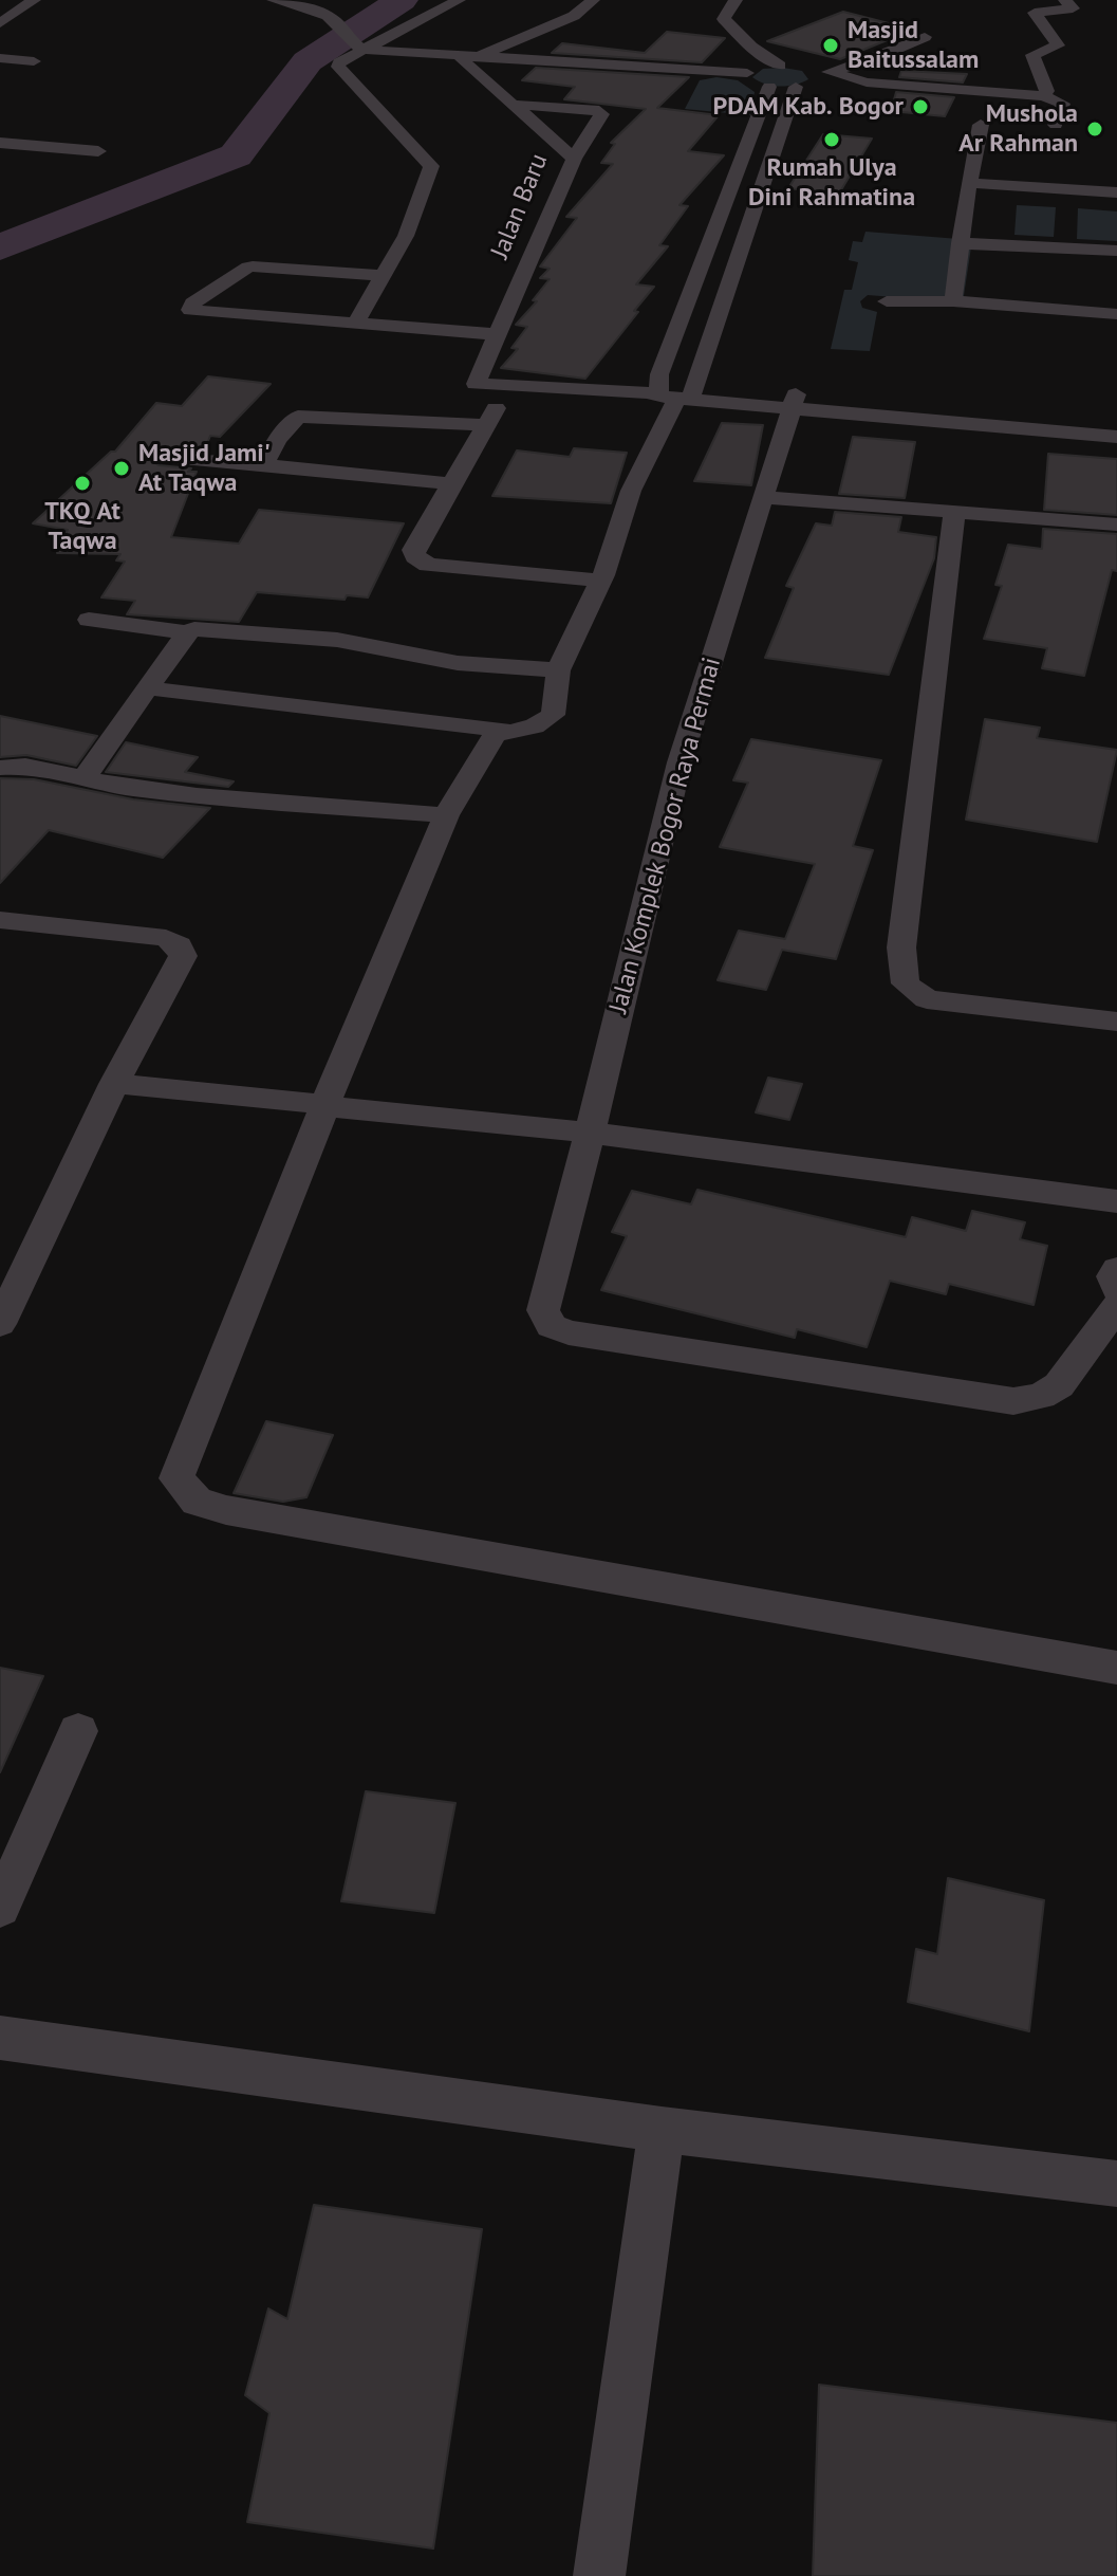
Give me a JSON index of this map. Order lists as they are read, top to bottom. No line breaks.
{"streets":{"street":["Jalan Baru","Jalan Komplek Bogor Raya Permai"]},"places":["Masjid Baitussalam","PDAM Kab. Bogor","Mushola Ar Rahman","Rumah Ulya Dini Rahmatina","Masjid Jami' At Taqwa","TKQ At Taqwa"]}
